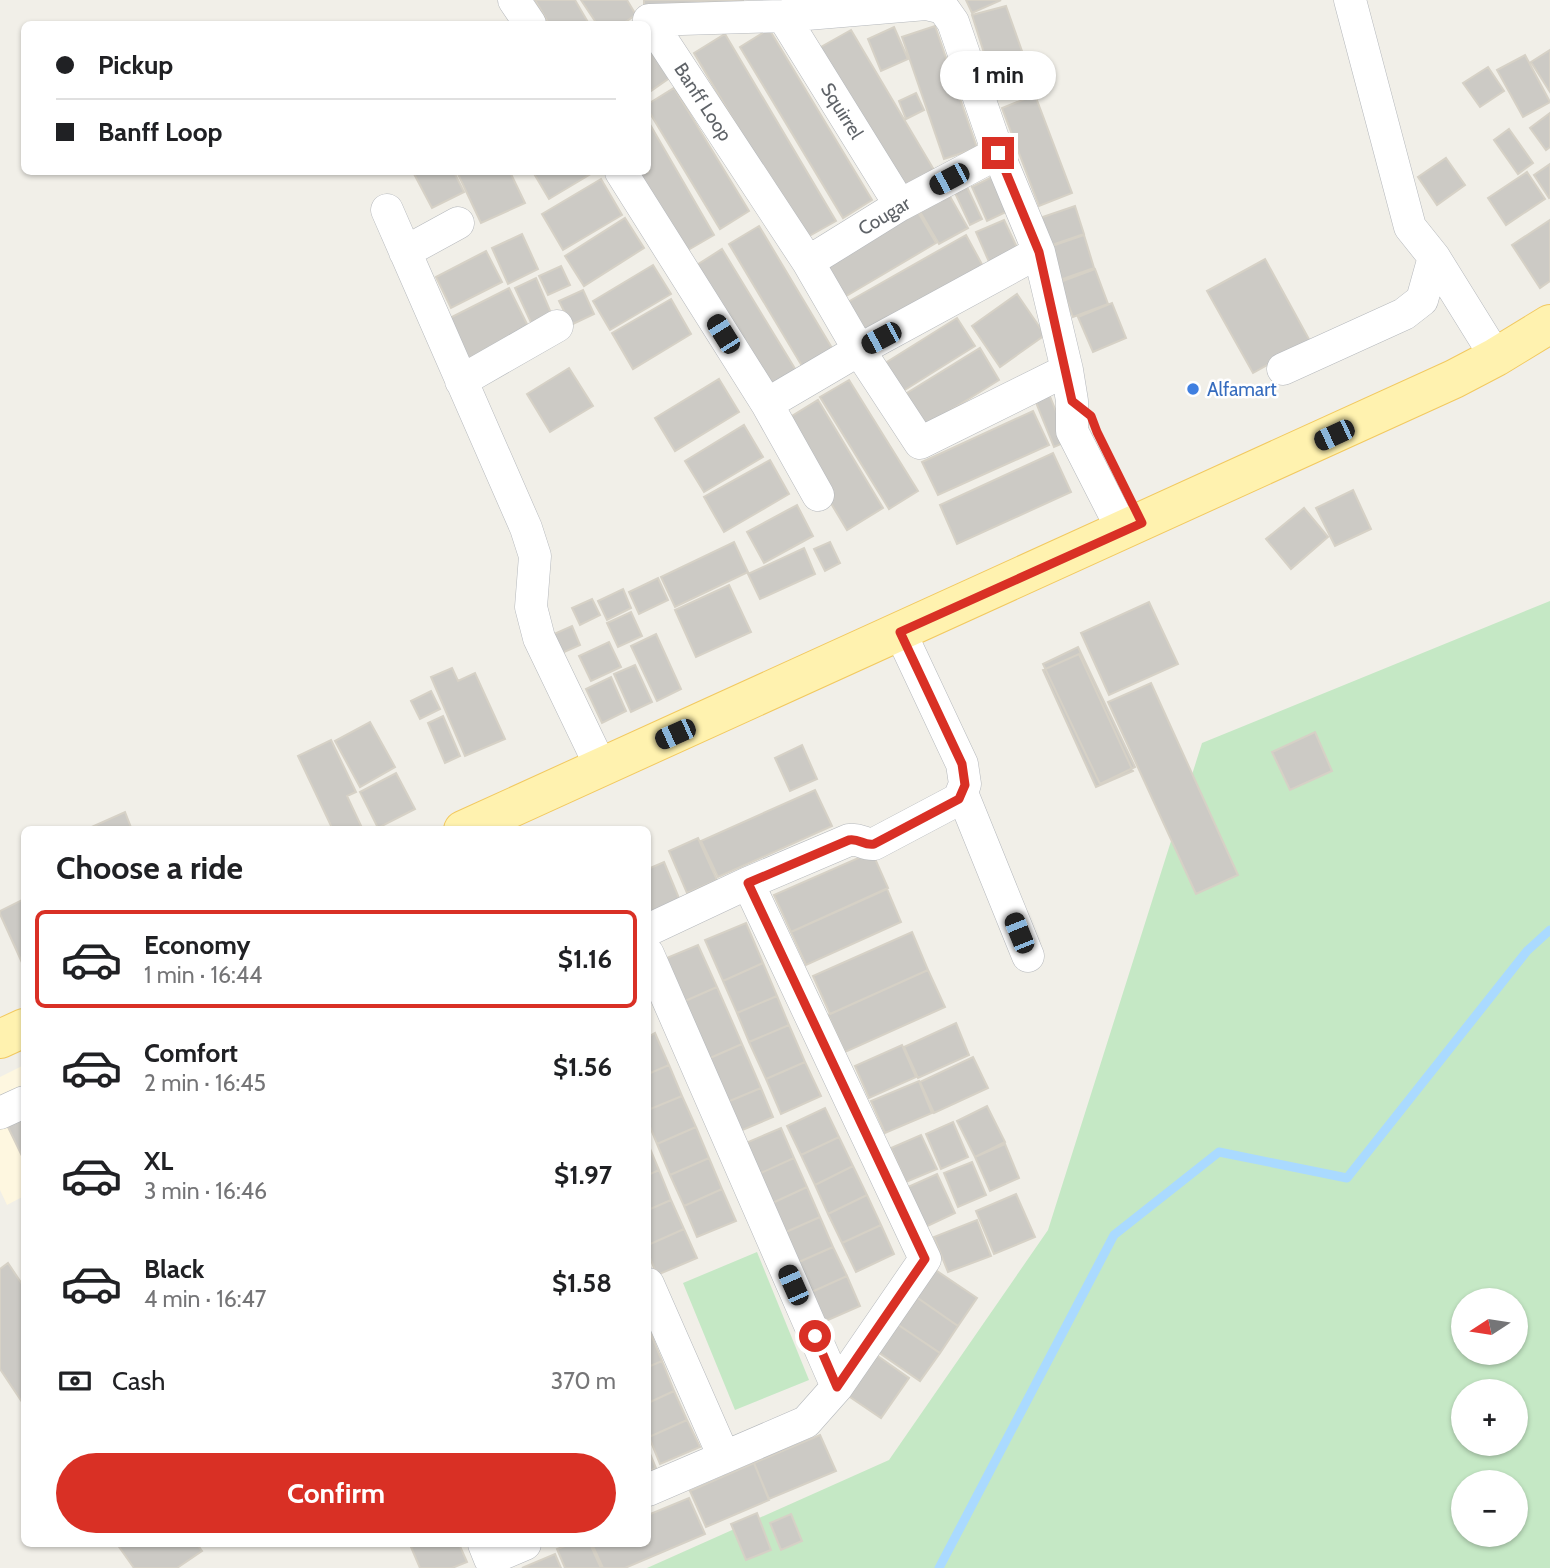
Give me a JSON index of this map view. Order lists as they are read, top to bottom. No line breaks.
{"streets":{"street":["Banff Loop","Squirrel","Cougar"]},"crossings":[["Banff Loop","Squirrel"],["Banff Loop","Cougar"],["Squirrel","Cougar"]],"places":["Alfamart"],"north":"left","page":{"banner":["Pickup","Banff Loop"],"bubble":"1 min","heading":"Choose a ride","list":[{"name":"Economy","note":"1 min · 16:44","value":"$1.16"},{"name":"Comfort","note":"2 min · 16:45","value":"$1.56"},{"name":"XL","note":"3 min · 16:46","value":"$1.97"},{"name":"Black","note":"4 min · 16:47","value":"$1.58"}],"map_buttons":["+","−"],"pay":["Cash","370 m"],"buttons":"Confirm"}}
